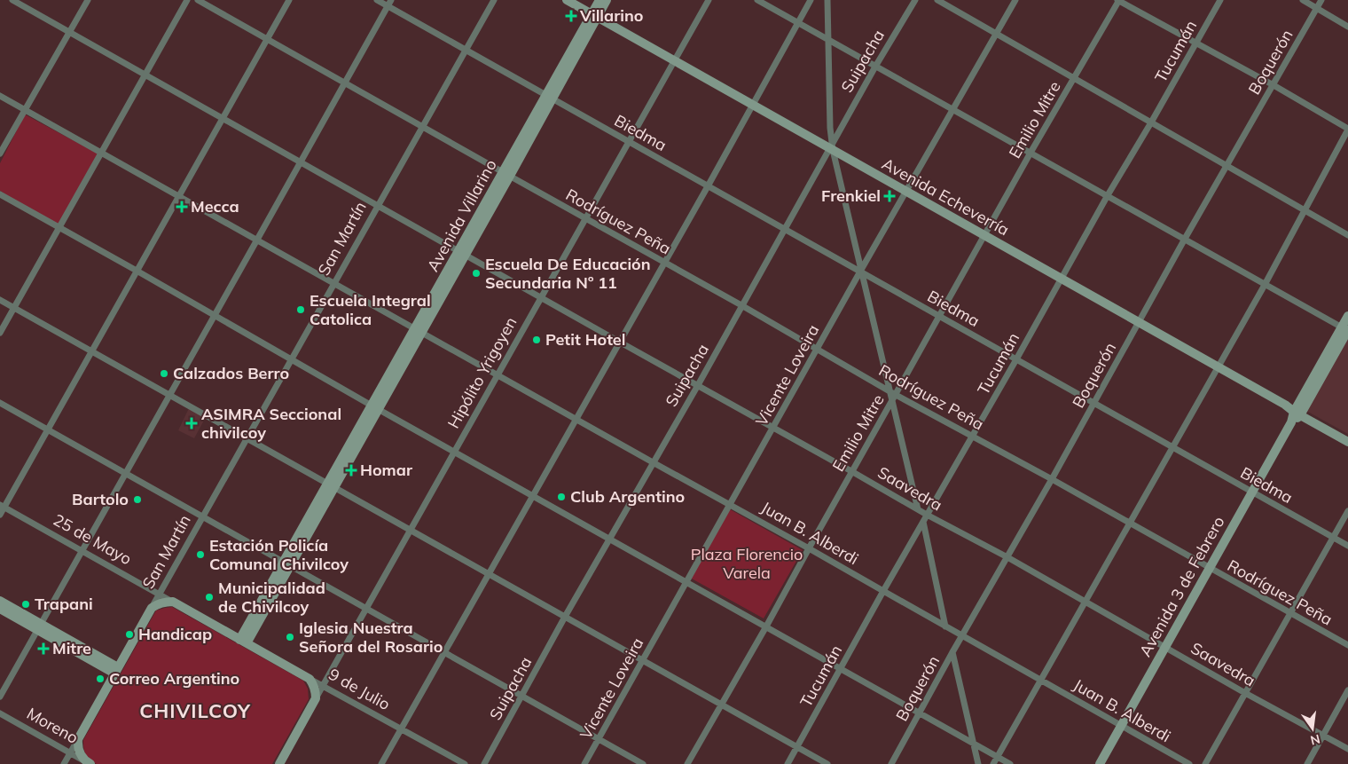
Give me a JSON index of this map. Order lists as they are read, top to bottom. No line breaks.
{"streets":{"main road":["Avenida Echeverría","Avenida Villarino","San Martín","Hipólito Yrigoyen","25 de Mayo","Avenida 3 de Febrero","9 de Julio"],"street":["Tucumán","Suipacha","Boquerón","Emilio Mitre","Biedma","Rodríguez Peña","Vicente Loveira","Saavedra","Juan B. Alberdi","Moreno"]},"crossings":[["Tucumán","Biedma"],["Tucumán","Avenida Echeverría"],["Tucumán","Rodríguez Peña"],["Tucumán","Saavedra"],["Tucumán","Juan B. Alberdi"],["Suipacha","Biedma"],["Suipacha","Avenida Echeverría"],["Suipacha","Rodríguez Peña"],["Suipacha","Saavedra"],["Suipacha","Juan B. Alberdi"],["Boquerón","Biedma"],["Boquerón","Avenida Echeverría"],["Boquerón","Rodríguez Peña"],["Boquerón","Saavedra"],["Boquerón","Juan B. Alberdi"],["Emilio Mitre","Biedma"],["Emilio Mitre","Avenida Echeverría"],["Emilio Mitre","Rodríguez Peña"],["Emilio Mitre","Saavedra"],["Emilio Mitre","Juan B. Alberdi"],["Biedma","Avenida Villarino"],["Biedma","San Martín"],["Biedma","Hipólito Yrigoyen"],["Biedma","Vicente Loveira"],["Biedma","Avenida 3 de Febrero"],["Avenida Echeverría","Avenida Villarino"],["Avenida Echeverría","Hipólito Yrigoyen"],["Avenida Echeverría","Vicente Loveira"],["Avenida Echeverría","Avenida 3 de Febrero"],["Avenida Villarino","Rodríguez Peña"],["Avenida Villarino","Saavedra"],["Avenida Villarino","Juan B. Alberdi"],["Avenida Villarino","25 de Mayo"],["Avenida Villarino","9 de Julio"],["Rodríguez Peña","San Martín"],["Rodríguez Peña","Hipólito Yrigoyen"],["Rodríguez Peña","Vicente Loveira"],["Rodríguez Peña","Avenida 3 de Febrero"],["San Martín","Saavedra"],["San Martín","Juan B. Alberdi"],["San Martín","25 de Mayo"],["Hipólito Yrigoyen","Saavedra"],["Hipólito Yrigoyen","Juan B. Alberdi"],["Hipólito Yrigoyen","9 de Julio"],["Vicente Loveira","Saavedra"],["Vicente Loveira","Juan B. Alberdi"],["Saavedra","Avenida 3 de Febrero"],["Juan B. Alberdi","Avenida 3 de Febrero"],["25 de Mayo","9 de Julio"]],"districts":["CHIVILCOY"],"parks":["Plaza Florencio Varela"],"places":{"health":["Villarino","Frenkiel","Mecca","ASIMRA Seccional chivilcoy","Homar","Mitre"],"other":["Escuela De Educación Secundaria Nº 11","Escuela Integral Catolica","Petit Hotel","Calzados Berro","Club Argentino","Bartolo","Estación Policía Comunal Chivilcoy","Municipalidad de Chivilcoy","Trapani","Handicap","Iglesia Nuestra Señora del Rosario","Correo Argentino"]},"north":"bottom"}
